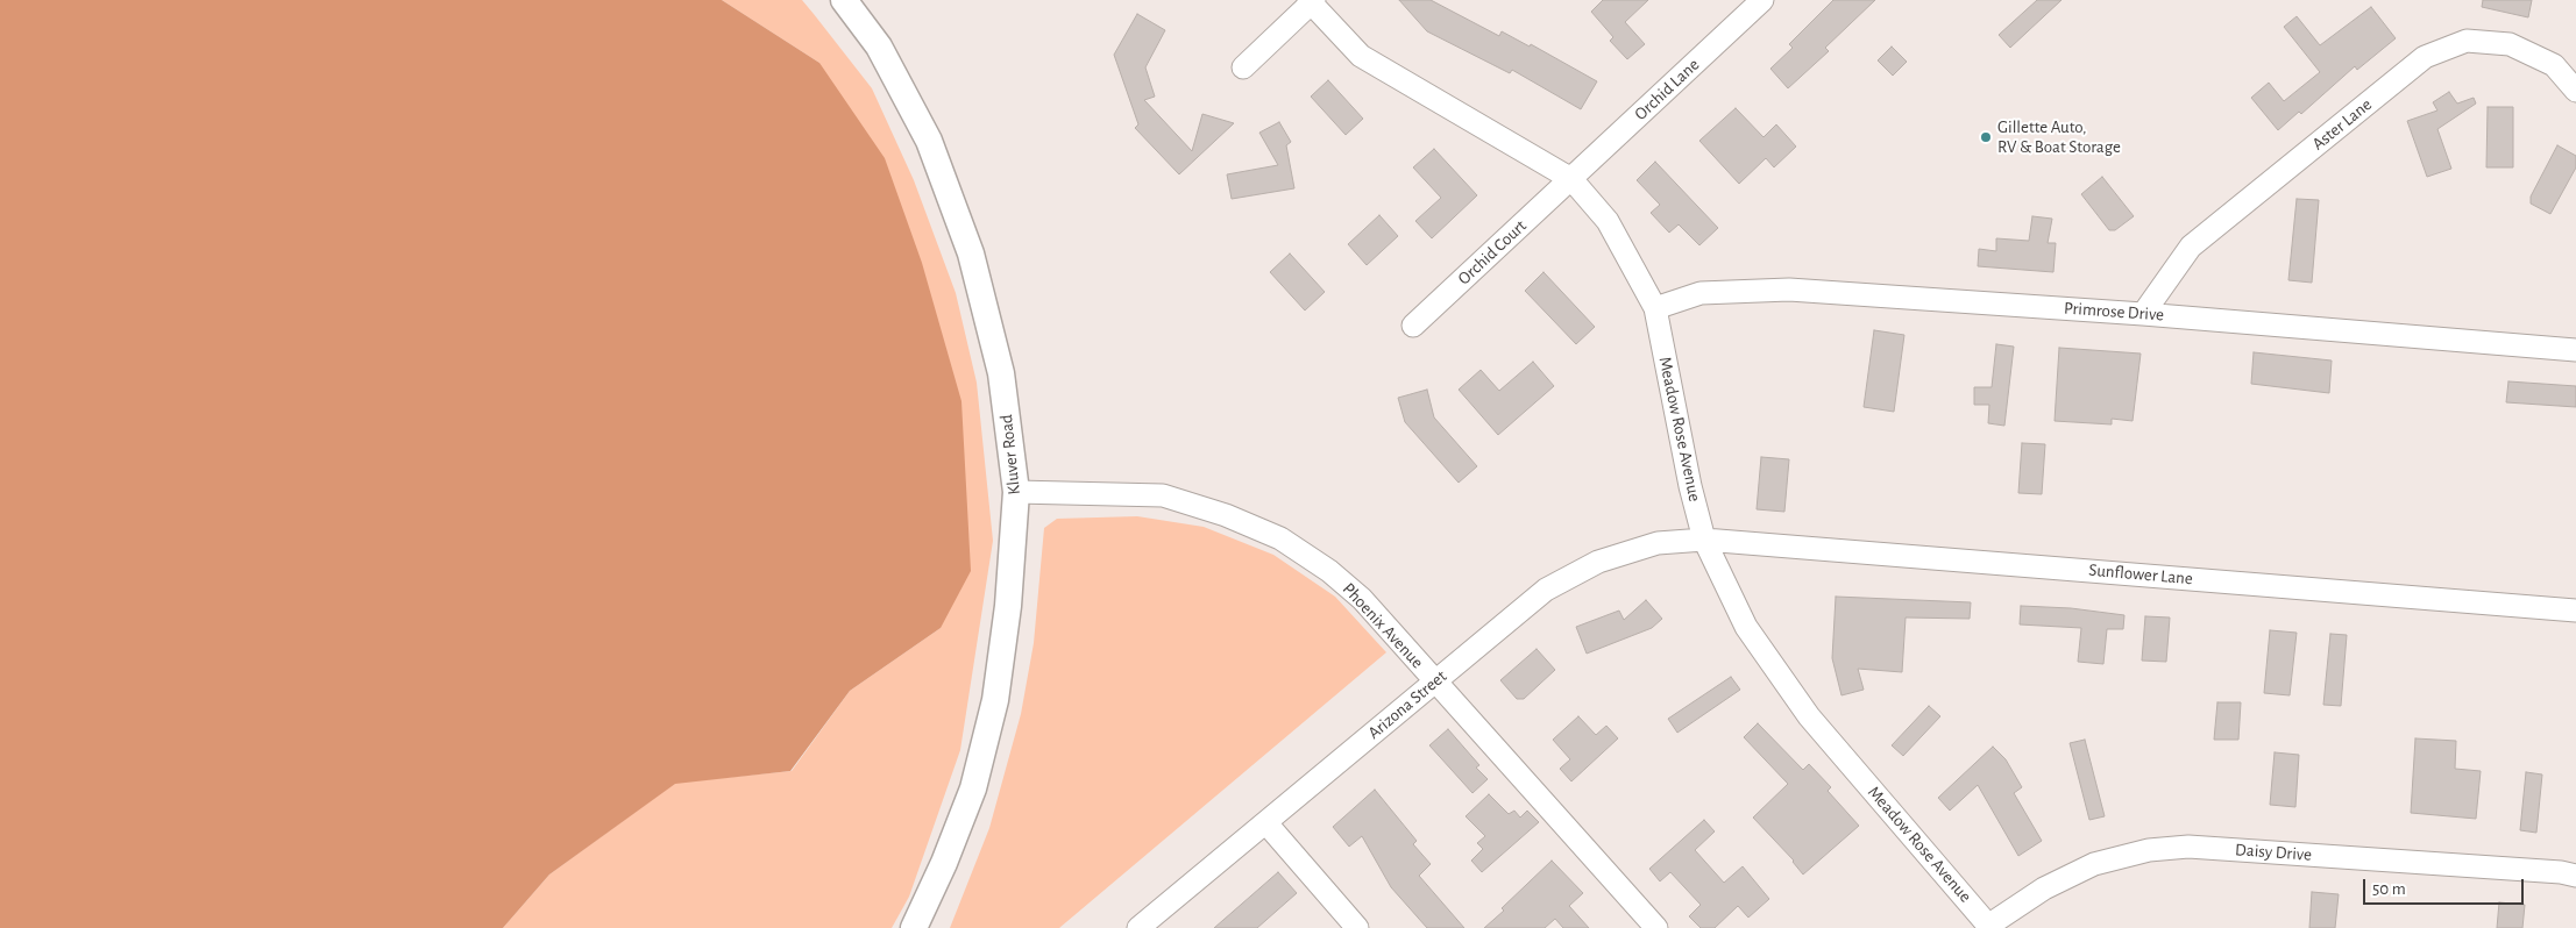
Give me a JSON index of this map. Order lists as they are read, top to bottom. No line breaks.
{"streets":{"street":["Orchid Lane","Aster Lane","Orchid Court","Primrose Drive","Meadow Rose Avenue","Kluver Road","Sunflower Lane","Phoenix Avenue","Arizona Street","Daisy Drive"]},"crossings":[["Orchid Lane","Orchid Court"],["Orchid Lane","Meadow Rose Avenue"],["Aster Lane","Primrose Drive"],["Orchid Court","Meadow Rose Avenue"],["Primrose Drive","Meadow Rose Avenue"],["Meadow Rose Avenue","Sunflower Lane"],["Meadow Rose Avenue","Arizona Street"],["Meadow Rose Avenue","Daisy Drive"],["Kluver Road","Phoenix Avenue"],["Sunflower Lane","Arizona Street"],["Phoenix Avenue","Arizona Street"]],"places":["Gillette Auto, RV & Boat Storage"],"scale_bar":"50 m"}
